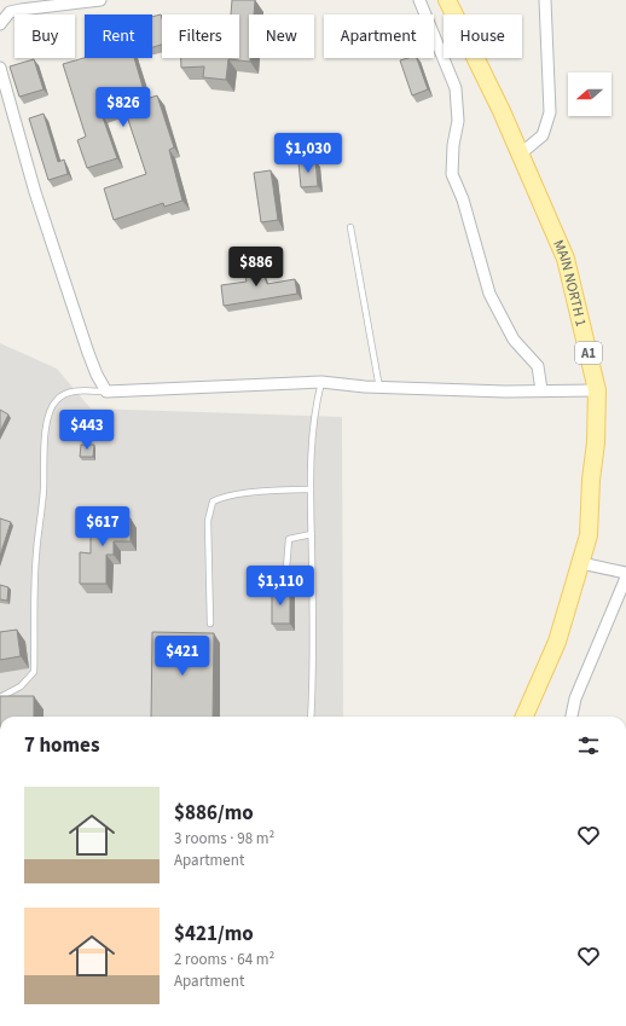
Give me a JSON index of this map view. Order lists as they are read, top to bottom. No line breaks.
{"streets":{"main road":["MAIN NORTH 1","A1"]},"north":"left","page":{"chip":["Buy","Rent","Filters","New","Apartment","House"],"price":["$826","$1,030","$886","$443","$617","$1,110","$421"],"heading":"7 homes","list":[{"name":"$886/mo","note":"3 rooms · 98 m² · Apartment"},{"name":"$421/mo","note":"2 rooms · 64 m² · Apartment"}]}}
